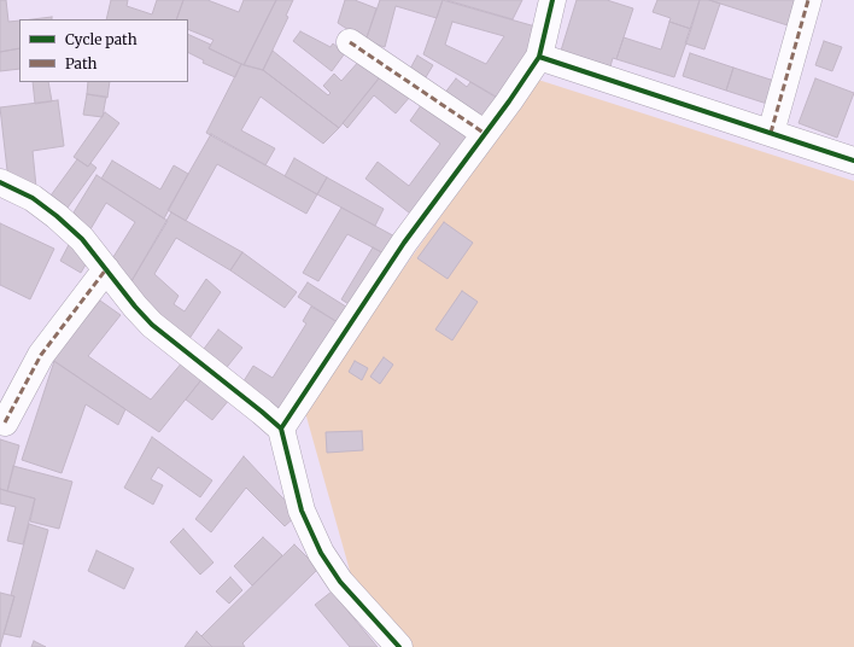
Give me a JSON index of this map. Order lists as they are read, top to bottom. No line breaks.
{"legend":["Cycle path","Path"]}
